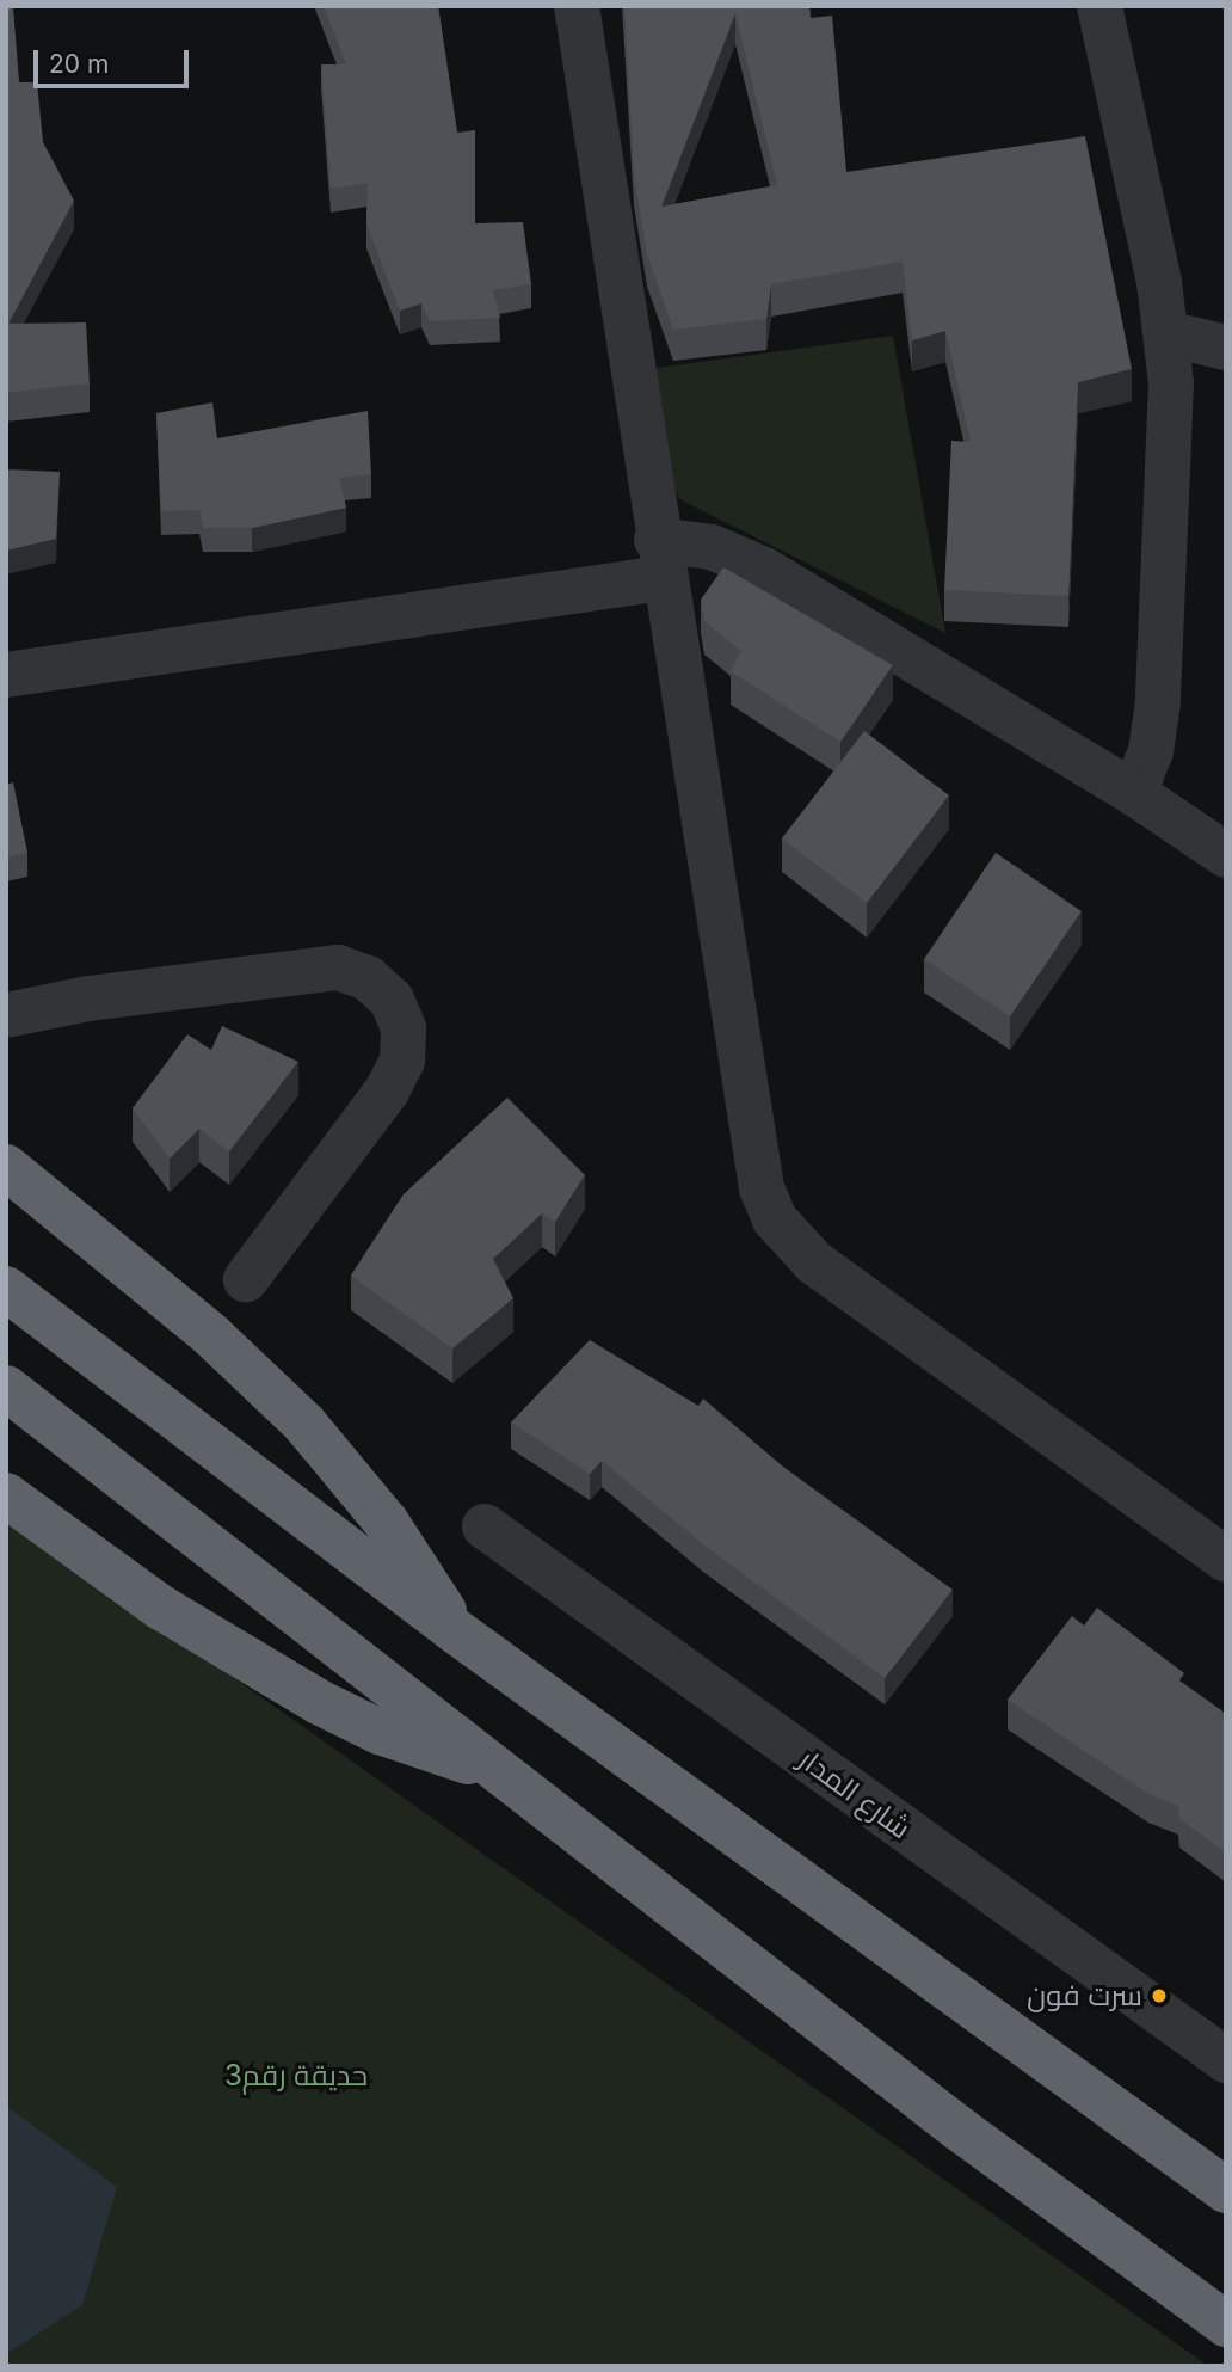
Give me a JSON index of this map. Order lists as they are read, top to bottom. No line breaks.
{"streets":{"street":["شارع المدار"]},"parks":["حديقة رقم3"],"places":["سرت فون"],"scale_bar":"20 m"}
